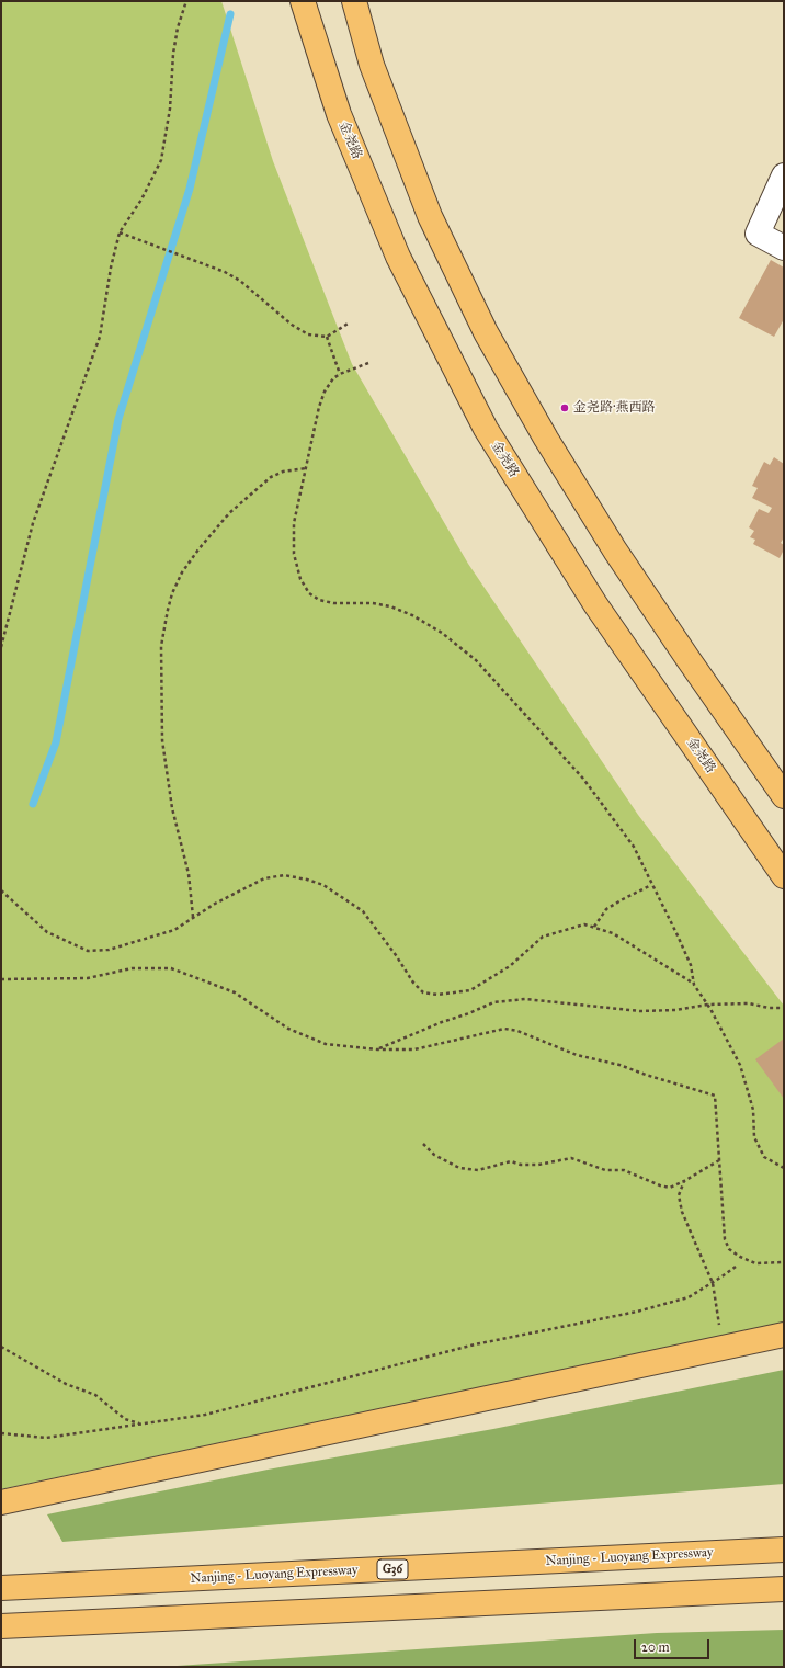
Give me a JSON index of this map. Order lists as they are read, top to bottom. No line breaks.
{"streets":{"main road":["金尧路","Nanjing - Luoyang Expressway","G36"]},"places":["金尧路·燕西路"],"scale_bar":"20 m"}
